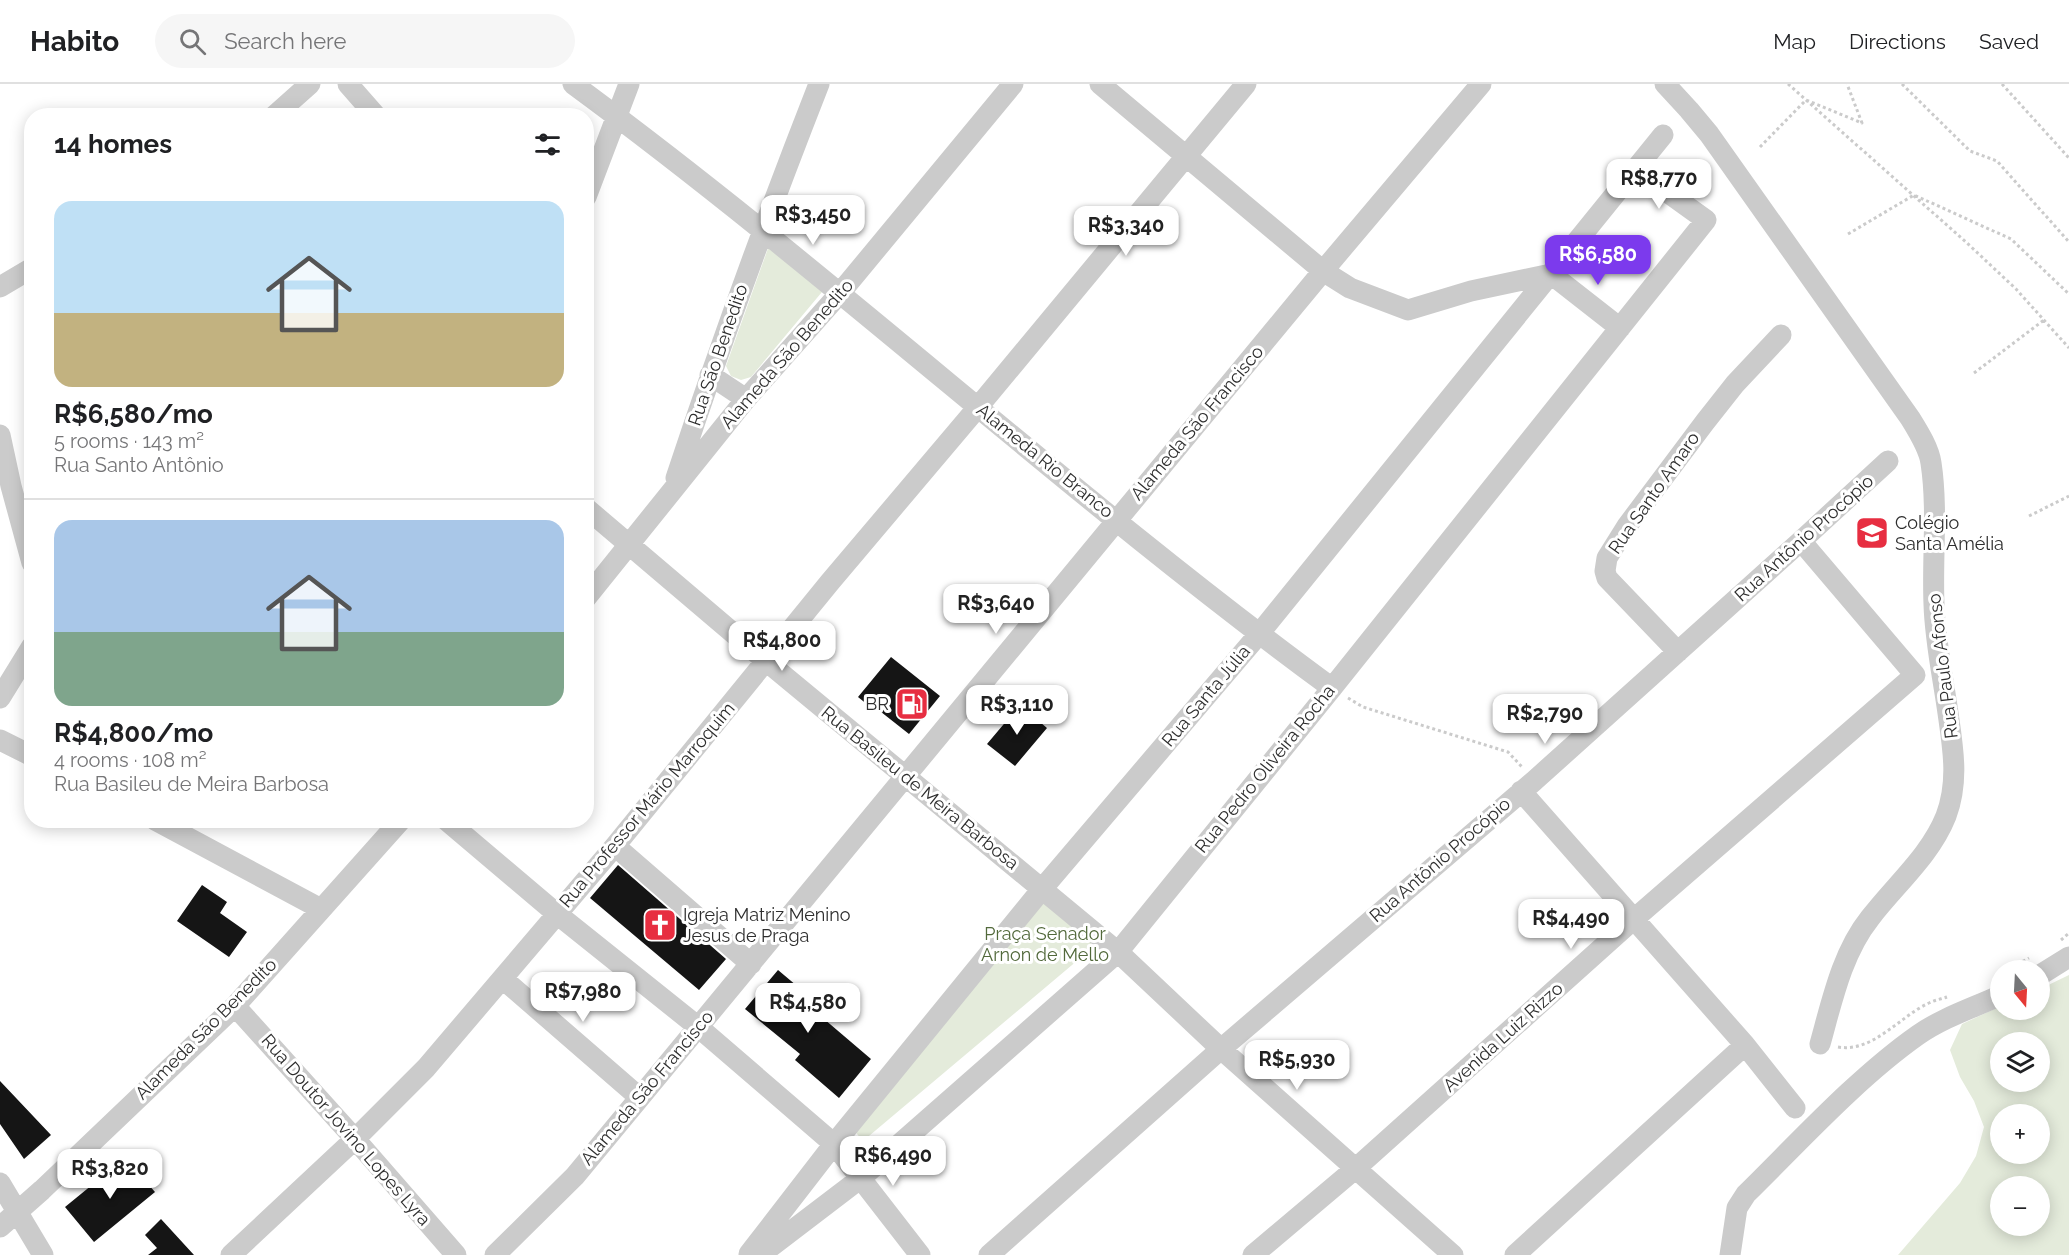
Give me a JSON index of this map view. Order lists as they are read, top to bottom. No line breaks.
{"streets":{"street":["Alameda São Benedito","Rua São Benedito","Alameda São Francisco","Alameda Rio Branco","Rua Santo Amaro","Rua Antônio Procópio","Rua Paulo Afonso","Rua Santa Júlia","Rua Pedro Oliveira Rocha","Rua Basileu de Meira Barbosa","Rua Professor Mário Marroquim","Avenida Luiz Rizzo","Rua Doutor Jovino Lopes Lyra"]},"crossings":[["Alameda São Benedito","Rua São Benedito"],["Alameda São Benedito","Alameda Rio Branco"],["Alameda São Benedito","Rua Basileu de Meira Barbosa"],["Alameda São Benedito","Rua Doutor Jovino Lopes Lyra"],["Rua São Benedito","Alameda Rio Branco"],["Alameda São Francisco","Alameda Rio Branco"],["Alameda São Francisco","Rua Basileu de Meira Barbosa"],["Alameda Rio Branco","Rua Santa Júlia"],["Alameda Rio Branco","Rua Pedro Oliveira Rocha"],["Alameda Rio Branco","Rua Professor Mário Marroquim"],["Rua Santo Amaro","Rua Antônio Procópio"],["Rua Antônio Procópio","Rua Basileu de Meira Barbosa"],["Rua Antônio Procópio","Avenida Luiz Rizzo"],["Rua Santa Júlia","Rua Pedro Oliveira Rocha"],["Rua Santa Júlia","Rua Basileu de Meira Barbosa"],["Rua Pedro Oliveira Rocha","Rua Basileu de Meira Barbosa"],["Rua Basileu de Meira Barbosa","Rua Professor Mário Marroquim"],["Rua Basileu de Meira Barbosa","Avenida Luiz Rizzo"],["Rua Professor Mário Marroquim","Rua Doutor Jovino Lopes Lyra"]],"parks":["Praça Senador Arnon de Mello"],"places":{"school or university":["Colégio Santa Amélia"],"fuel station":["BR"],"church":["Igreja Matriz Menino Jesus de Praga"]},"north":"bottom","page":{"header":"Habito","search":"Search here","nav":["Map","Directions","Saved"],"heading":"14 homes","price":["R$8,770","R$3,450","R$3,340","R$6,580","R$3,640","R$4,800","R$3,110","R$2,790","R$4,490","R$7,980","R$4,580","R$5,930","R$6,490","R$3,820"],"list":[{"name":"R$6,580/mo","note":"5 rooms · 143 m² · Rua Santo Antônio"},{"name":"R$4,800/mo","note":"4 rooms · 108 m² · Rua Basileu de Meira Barbosa"}],"map_buttons":["+","−"]}}
